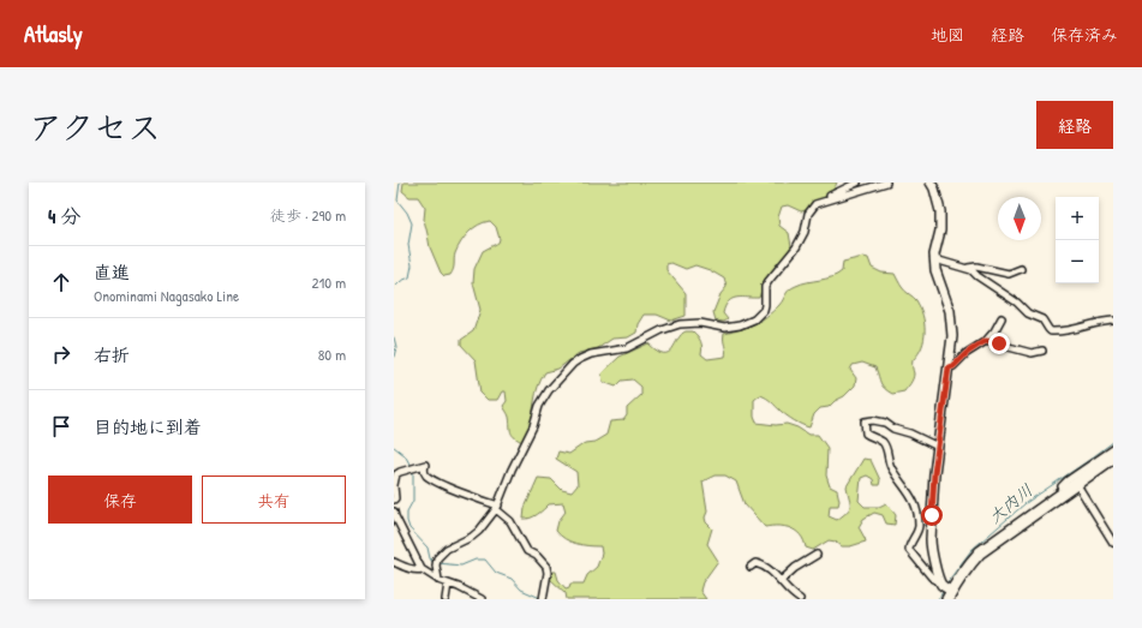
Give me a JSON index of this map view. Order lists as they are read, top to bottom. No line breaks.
{"water":["大内川"],"north":"bottom","page":{"header":"Atlasly","nav":["地図","経路","保存済み"],"title":"アクセス","buttons":["経路",["保存","共有"]],"heading":["4 分","徒歩 · 290 m"],"map_buttons":["+","−"],"list":[["直進","Onominami Nagasako Line","210 m"],["右折","80 m"],"目的地に到着"]}}
